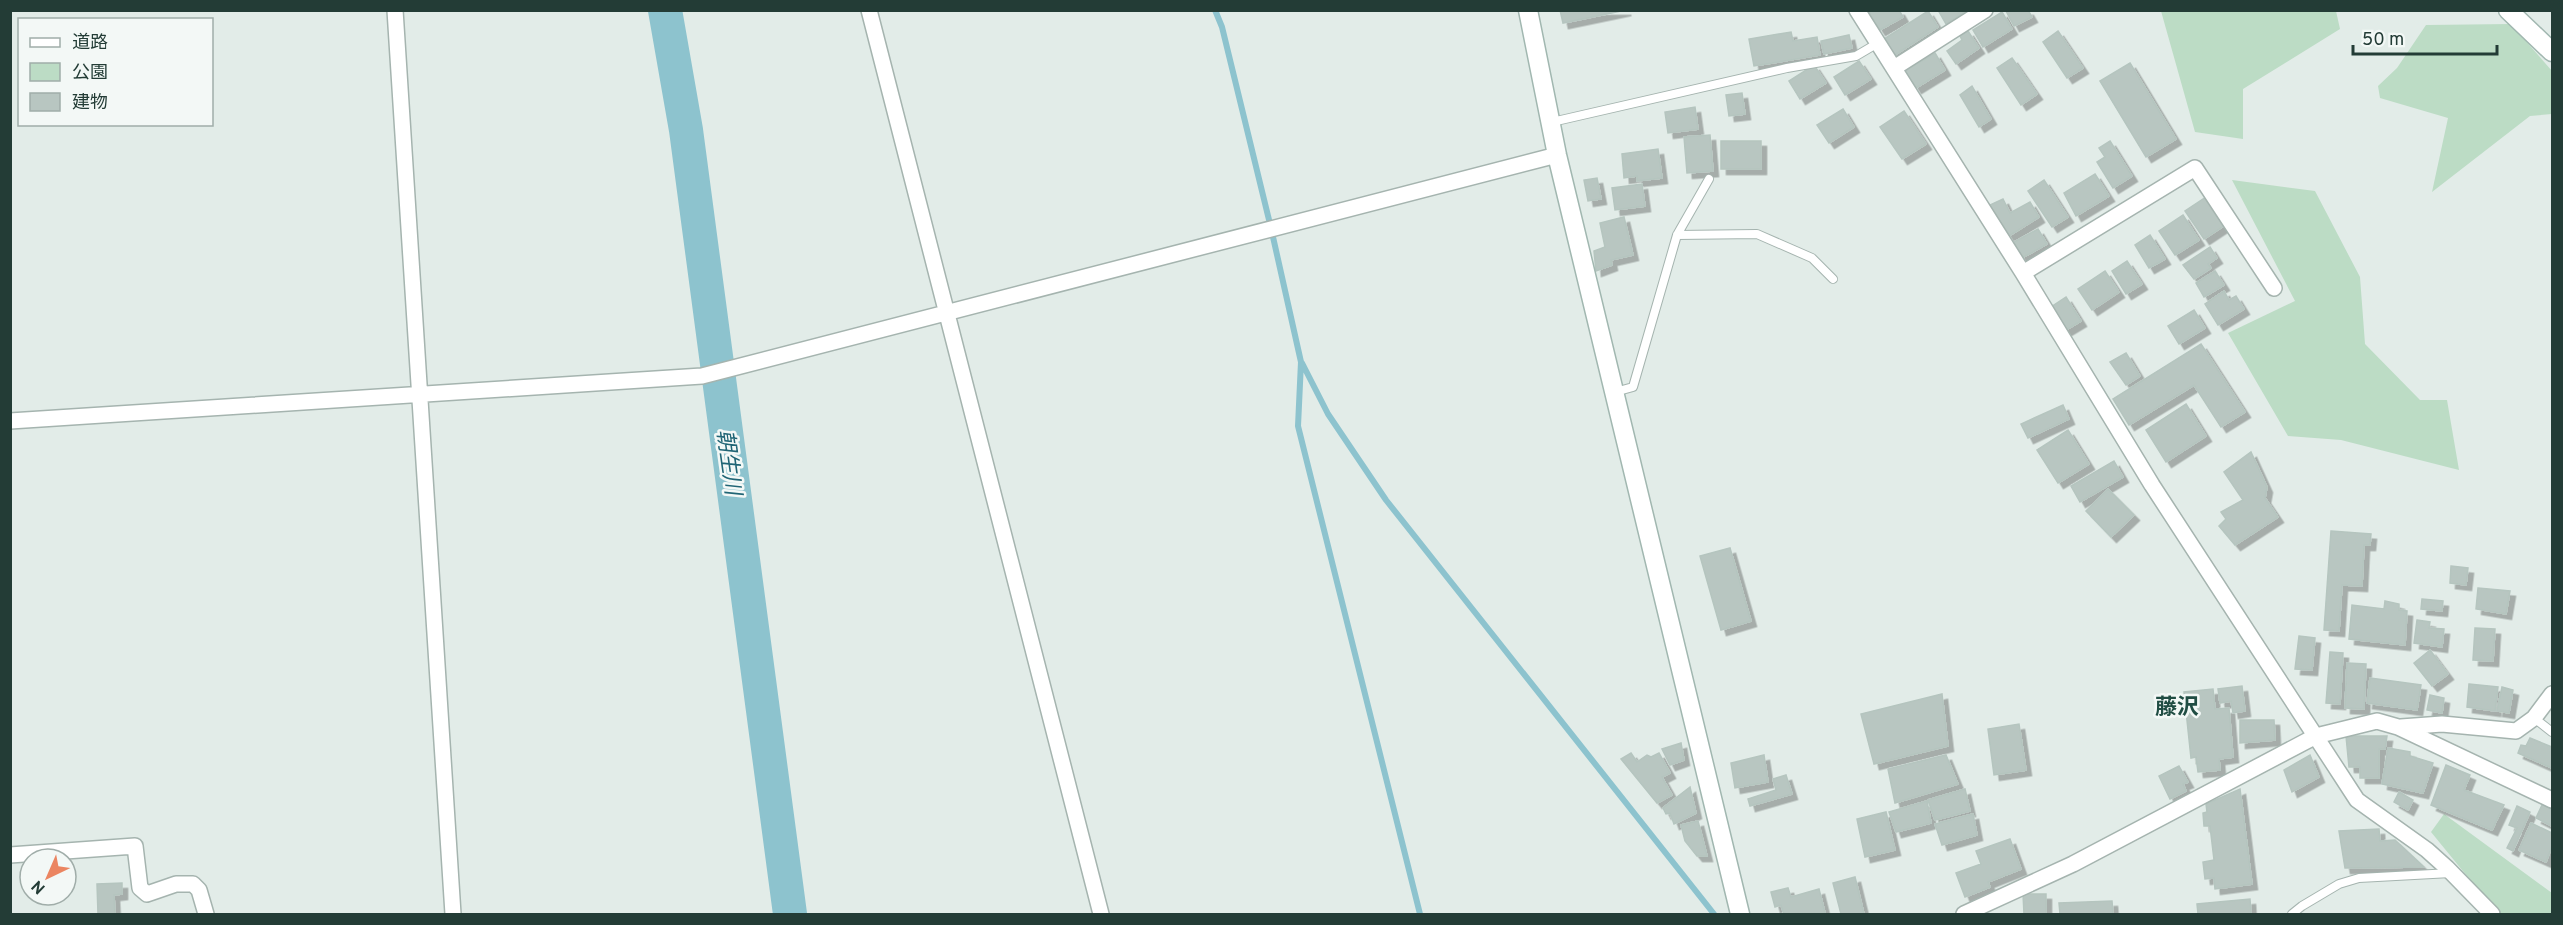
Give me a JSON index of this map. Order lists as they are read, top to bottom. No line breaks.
{"districts":["藤沢"],"water":["朝生川"],"legend":["道路","公園","建物"],"scale_bar":"50 m","north":"bottom left"}
